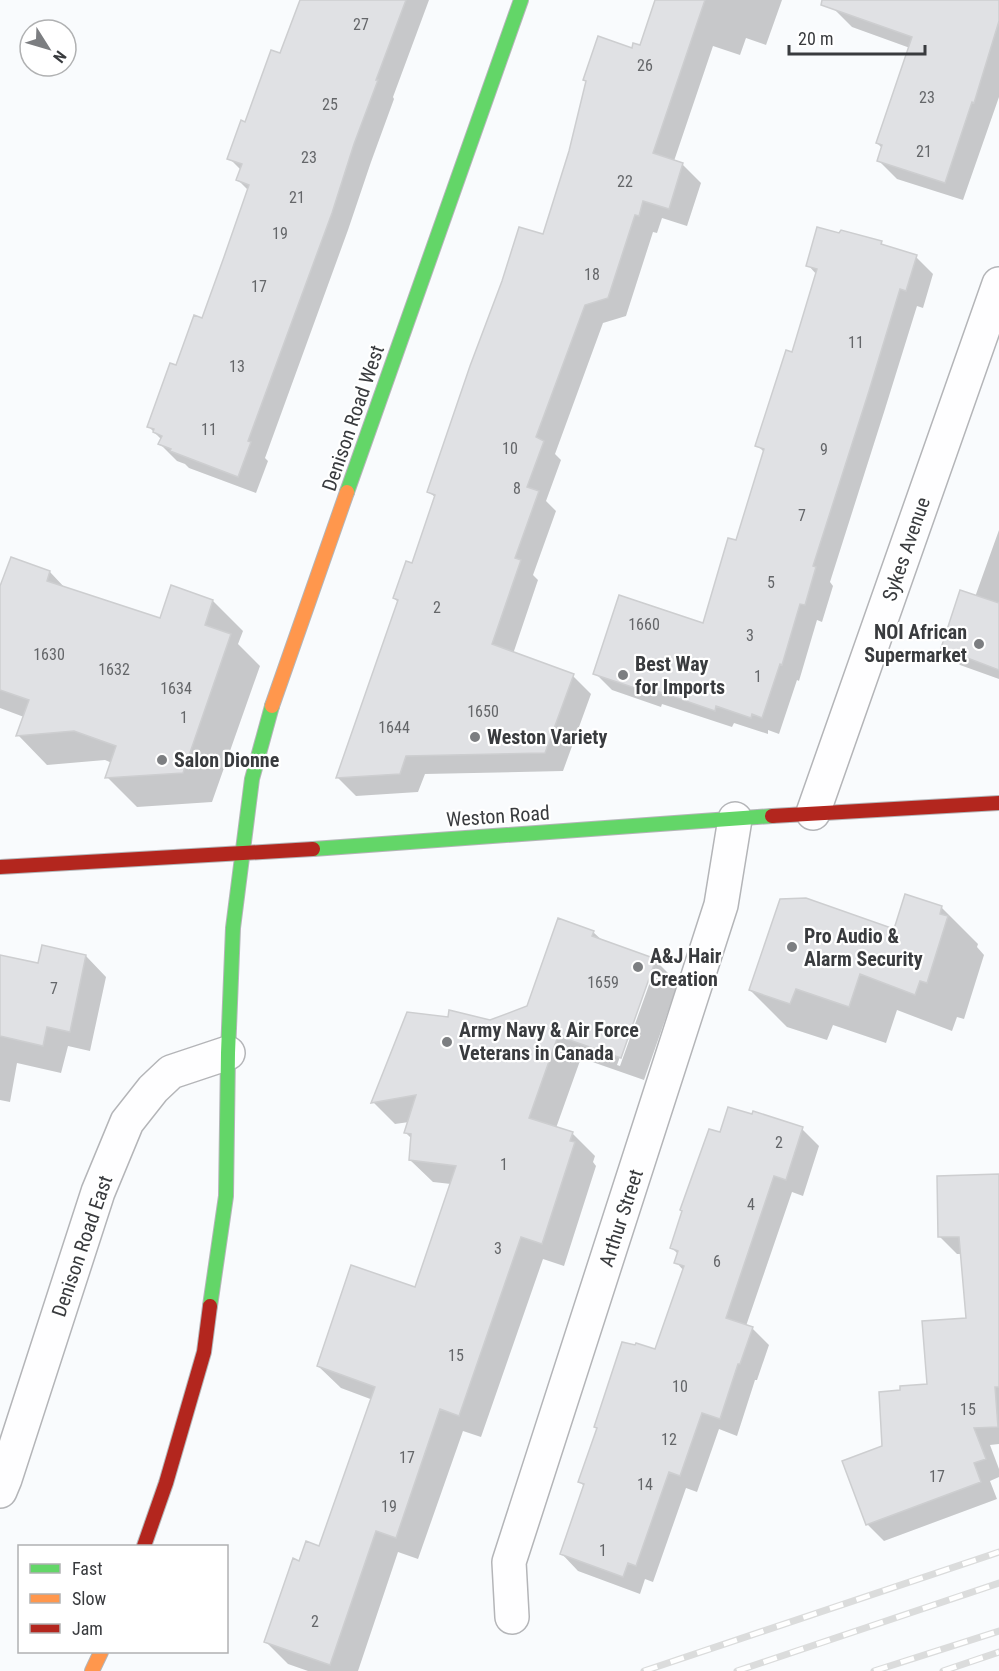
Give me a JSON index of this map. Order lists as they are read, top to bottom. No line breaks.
{"streets":{"street":["Denison Road West","Sykes Avenue","Weston Road","Arthur Street","Denison Road East"]},"crossings":[["Denison Road West","Weston Road"],["Sykes Avenue","Weston Road"],["Weston Road","Arthur Street"]],"places":["NOI African Supermarket","Best Way for Imports","Weston Variety","Salon Dionne","Pro Audio & Alarm Security","A&J Hair Creation","Army Navy & Air Force Veterans in Canada"],"house_numbers":["27","26","23","25","21","23","22","21","19","18","17","11","13","11","10","9","8","7","5","2","1660","3","1630","1632","1","1634","1650","1","1644","1659","7","2","1","4","3","6","15","10","15","12","17","17","14","19","1","2"],"legend":["Fast","Slow","Jam"],"scale_bar":"20 m","north":"bottom right"}
